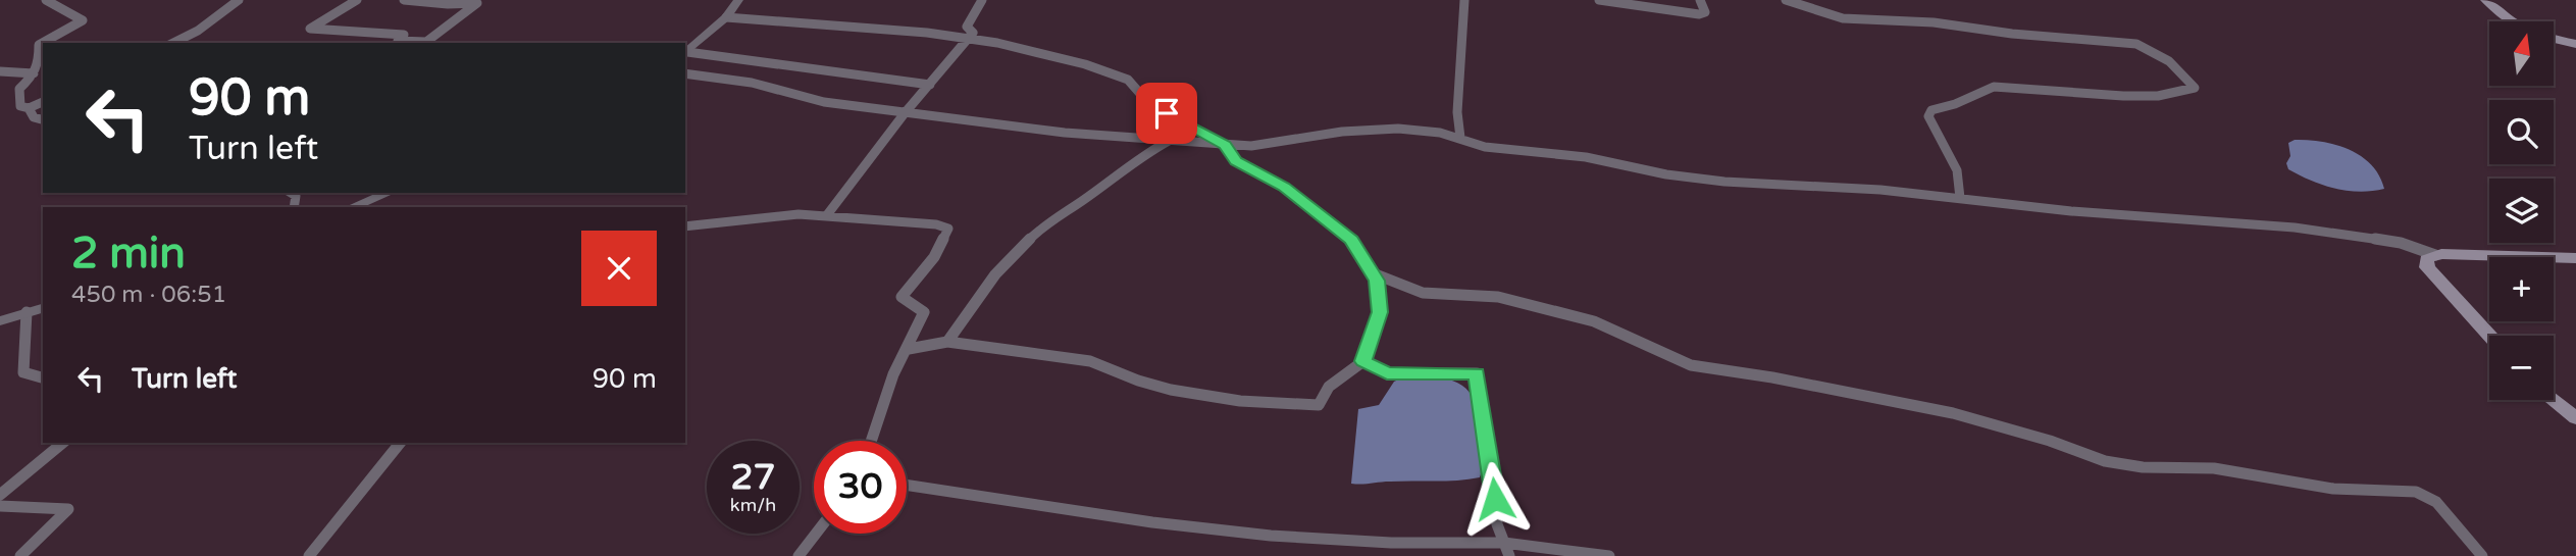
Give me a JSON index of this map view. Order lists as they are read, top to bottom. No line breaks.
{"north":"top","page":{"map_buttons":["+","−"],"turn":["90 m","Turn left"],"heading":["2 min","450 m · 06:51"],"list":[{"name":"Turn left","value":"90 m"}],"speed":"27 km/h","limit":"30"}}
